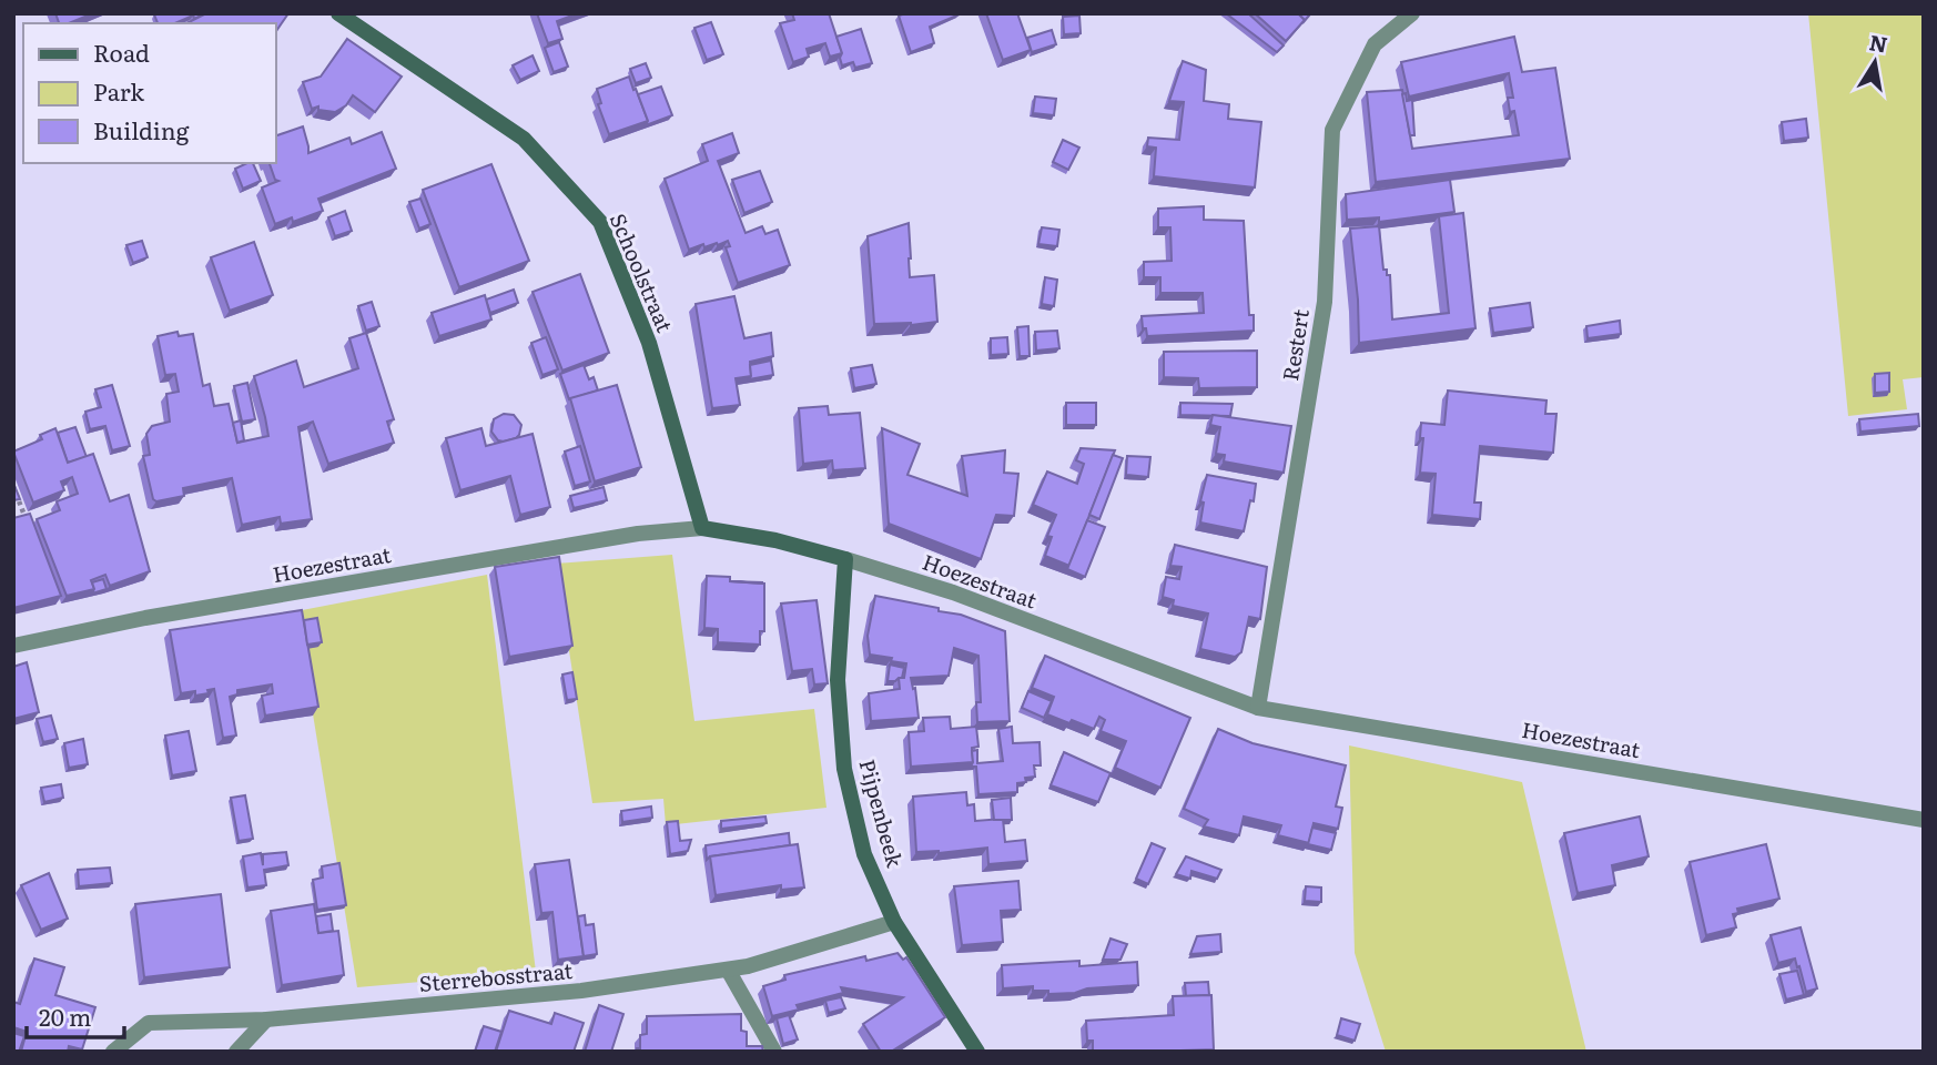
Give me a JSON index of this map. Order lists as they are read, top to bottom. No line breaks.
{"streets":{"street":["Schoolstraat","Restert","Hoezestraat","Pijpenbeek","Sterrebosstraat"]},"crossings":[["Schoolstraat","Hoezestraat"],["Restert","Hoezestraat"],["Hoezestraat","Pijpenbeek"],["Pijpenbeek","Sterrebosstraat"]],"legend":["Road","Park","Building"],"scale_bar":"20 m","north":"top"}
